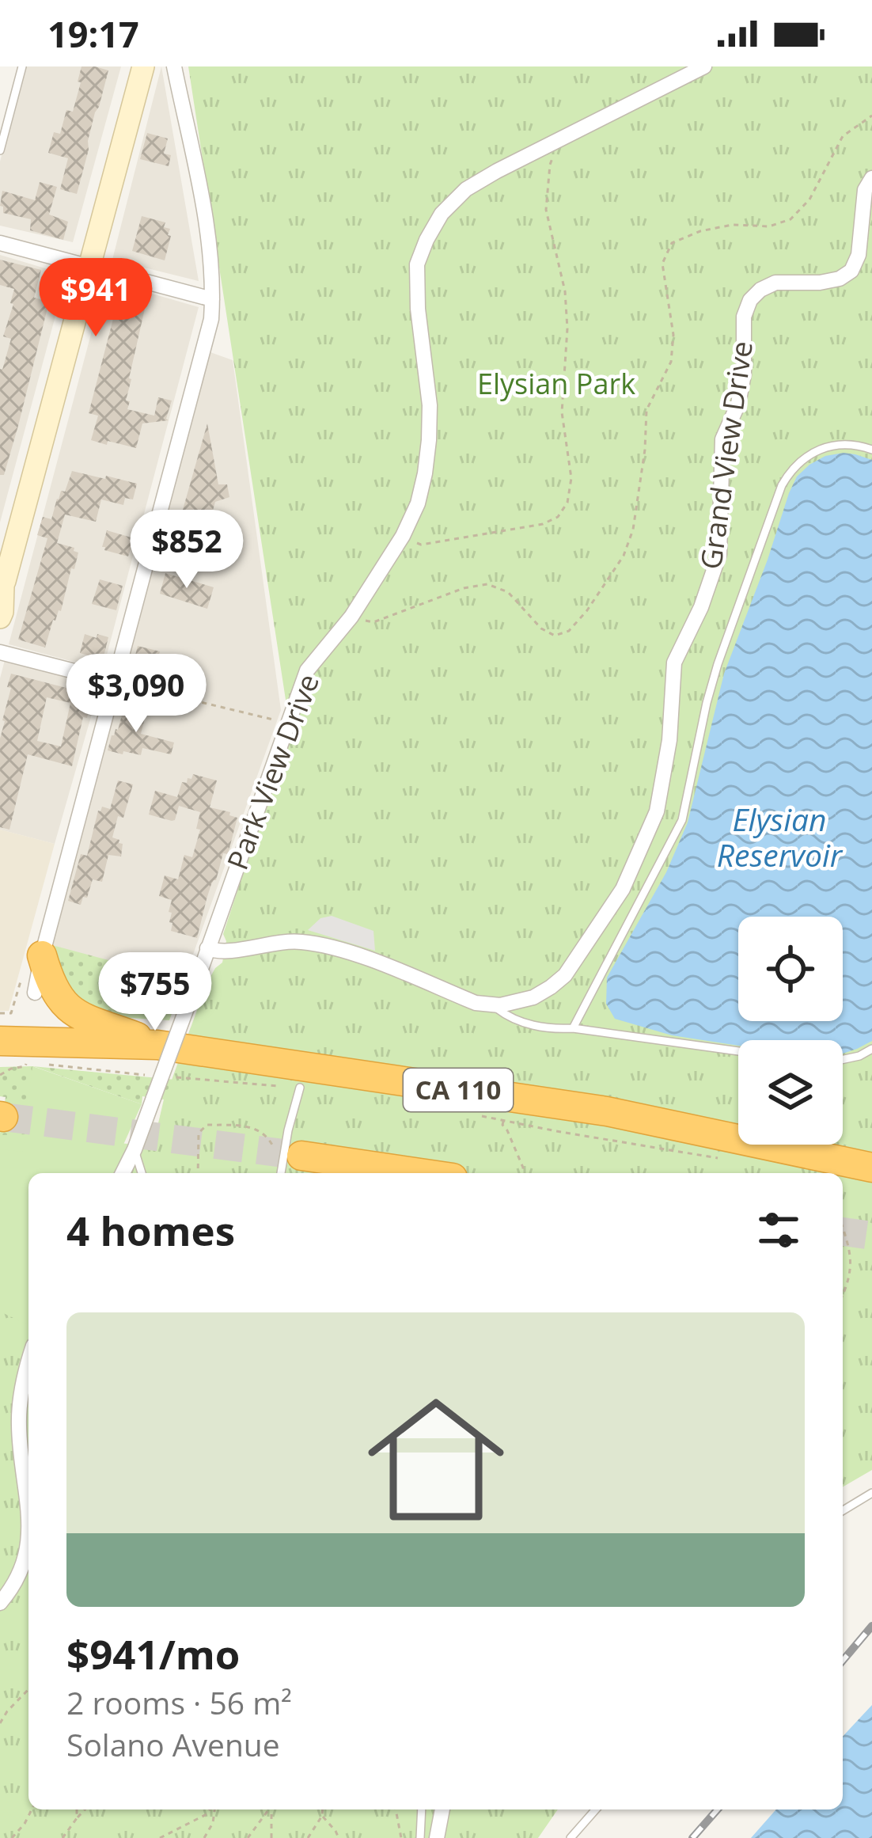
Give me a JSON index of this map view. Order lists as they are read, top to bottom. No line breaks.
{"streets":{"highway":["CA 110"],"street":["Grand View Drive","Park View Drive"]},"water":["Elysian Reservoir"],"parks":["Elysian Park"],"page":{"status":"19:17","price":["$941","$852","$3,090","$755"],"heading":"4 homes","list":[{"name":"$941/mo","note":"2 rooms · 56 m² · Solano Avenue"}]}}
